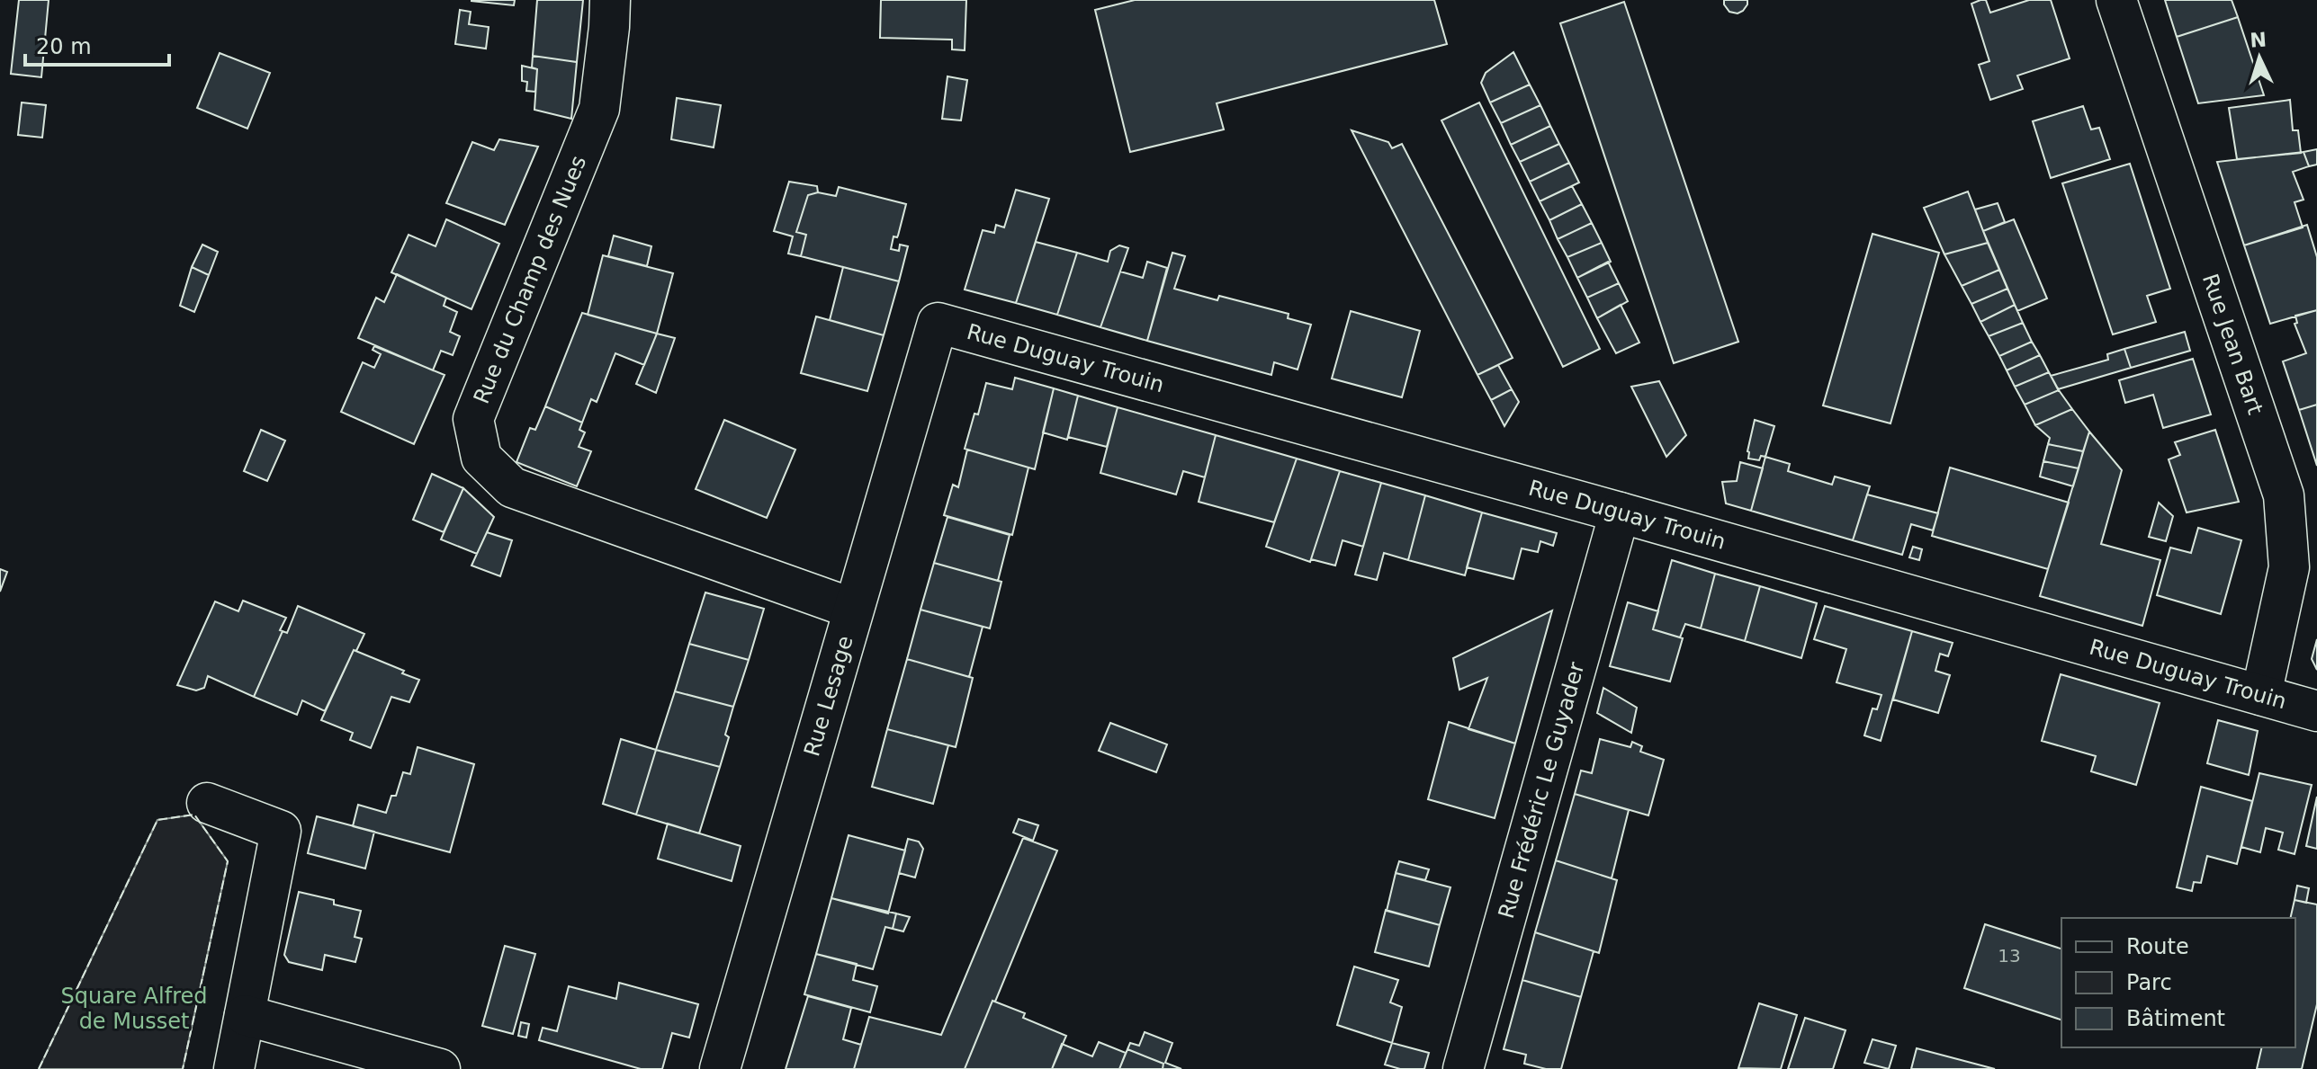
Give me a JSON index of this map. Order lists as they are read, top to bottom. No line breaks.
{"streets":{"street":["Rue du Champ des Nues","Rue Jean Bart","Rue Duguay Trouin","Rue Lesage","Rue Frédéric Le Guyader"]},"crossings":[["Rue du Champ des Nues","Rue Lesage"],["Rue Jean Bart","Rue Duguay Trouin"],["Rue Duguay Trouin","Rue Lesage"],["Rue Duguay Trouin","Rue Frédéric Le Guyader"]],"parks":["Square Alfred de Musset"],"house_numbers":["13"],"legend":["Route","Parc","Bâtiment"],"scale_bar":"20 m","north":"top"}
